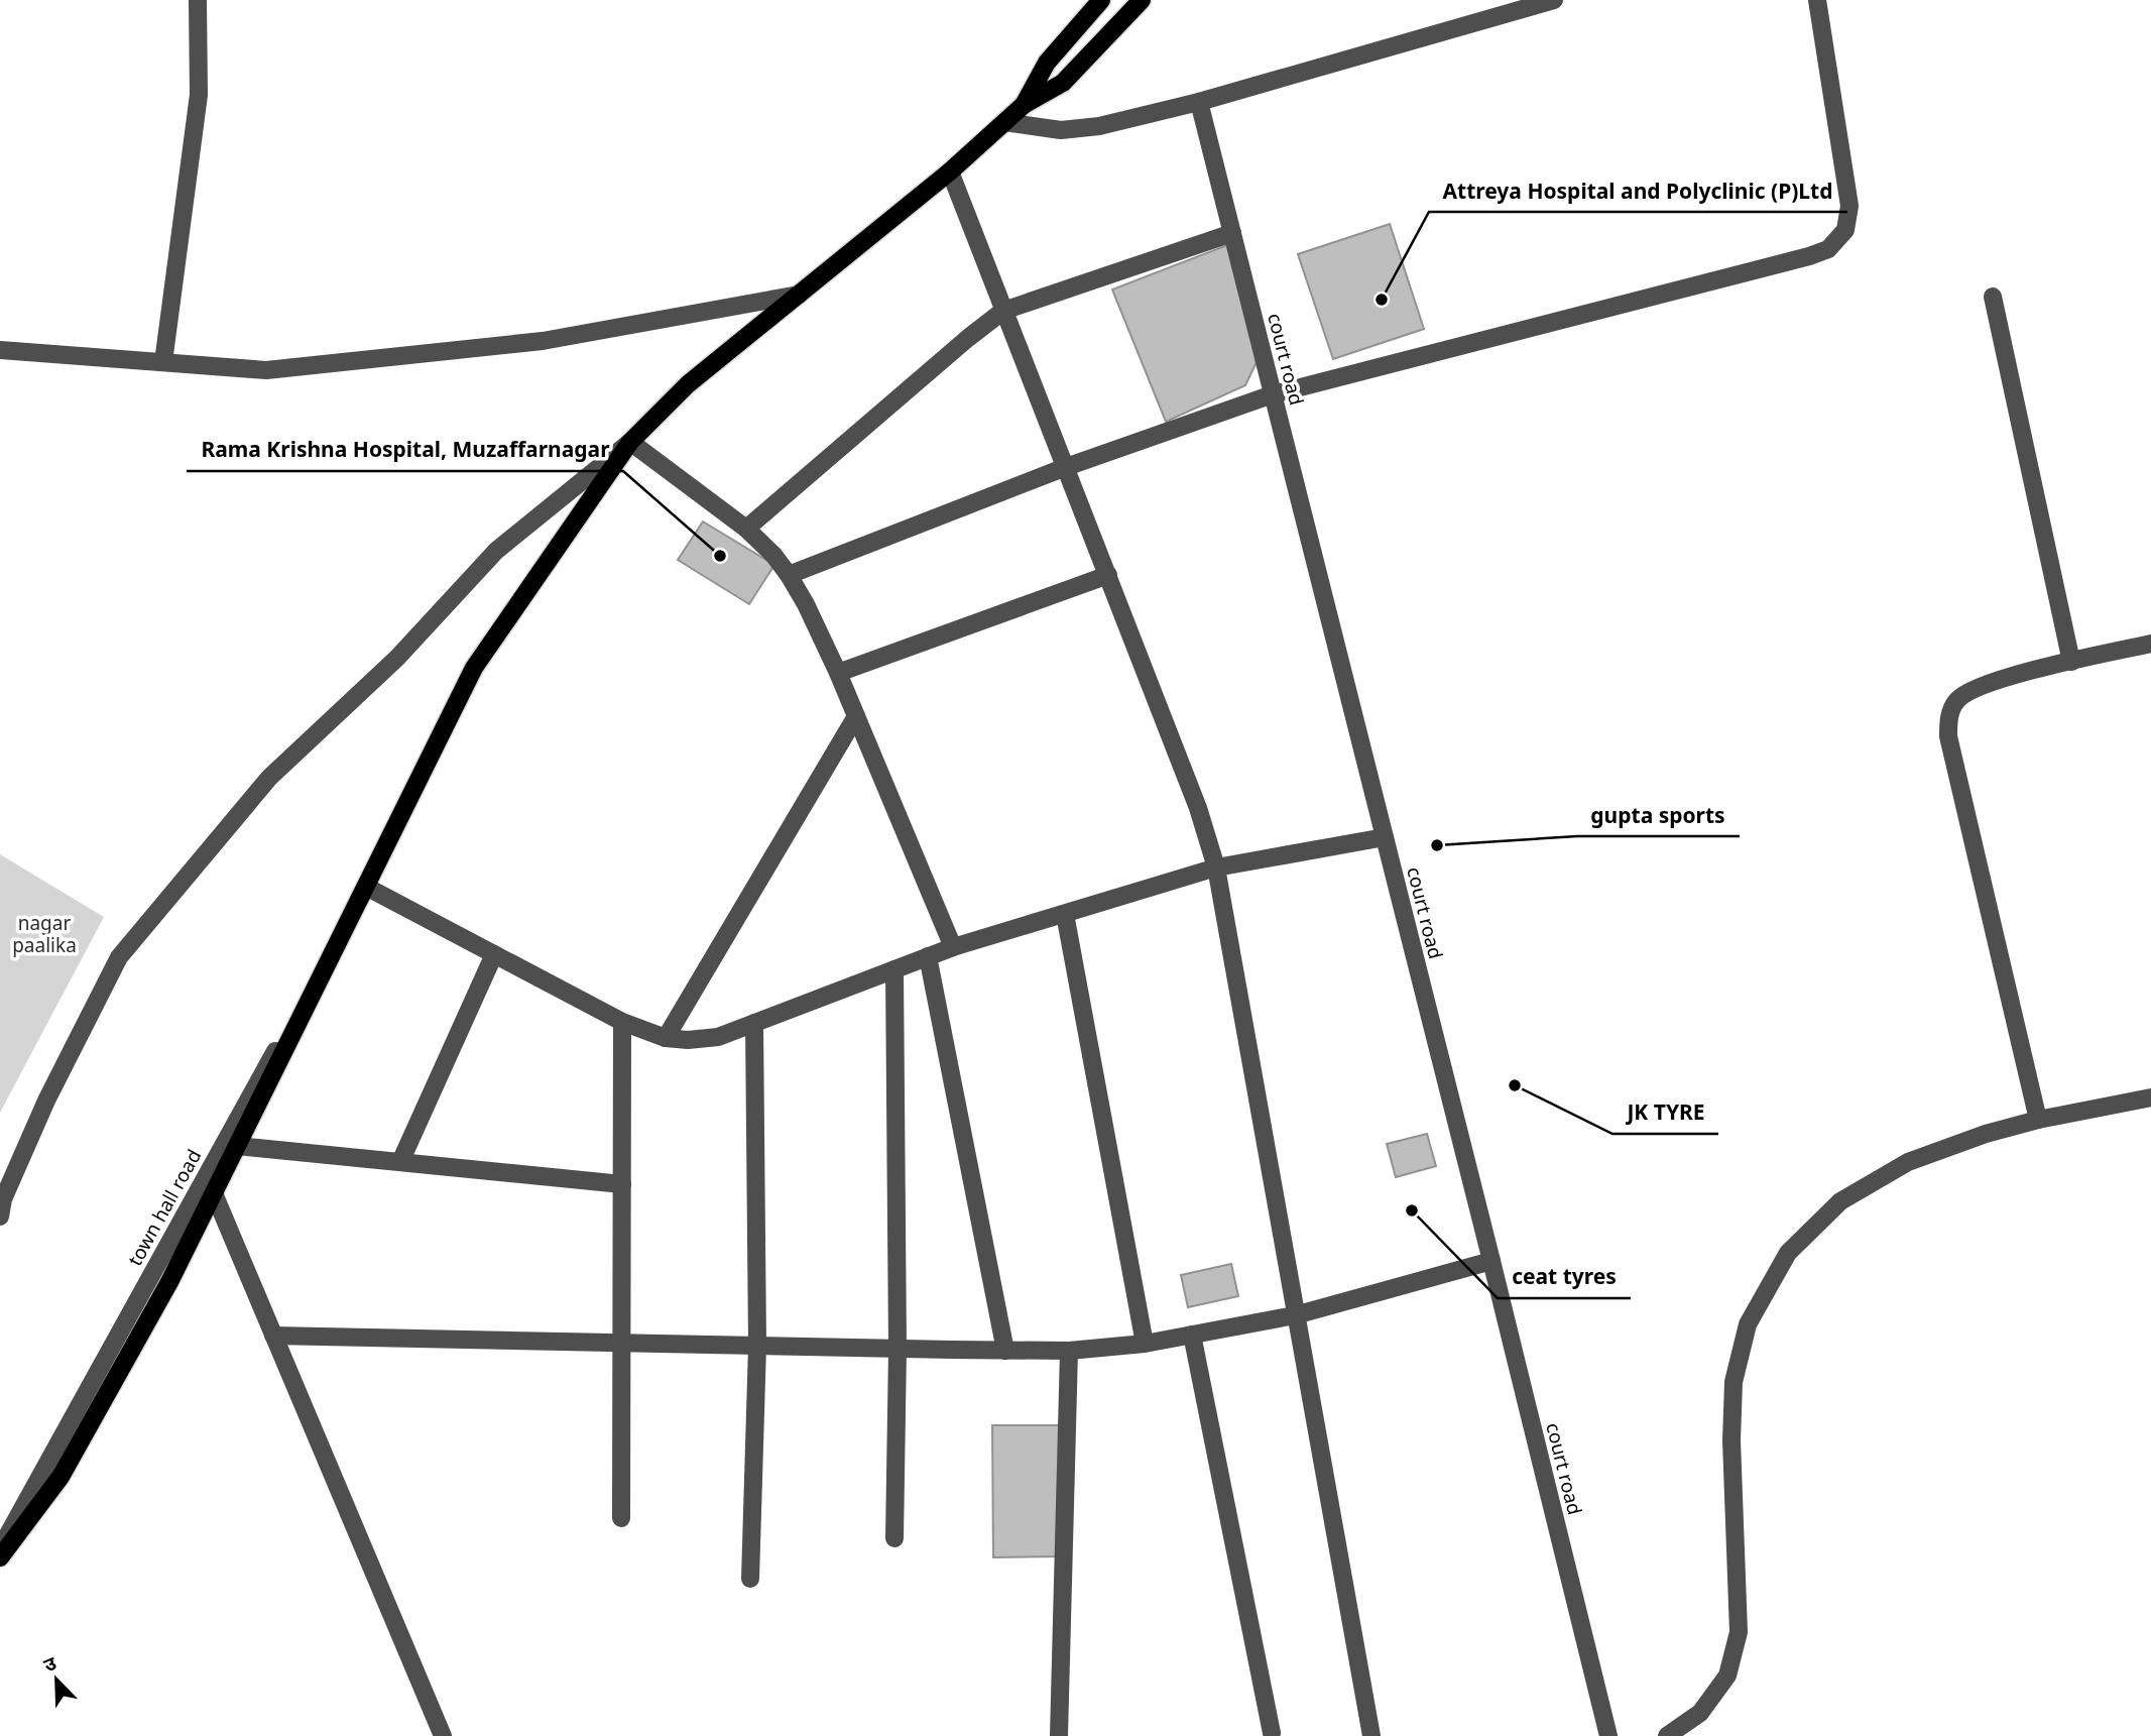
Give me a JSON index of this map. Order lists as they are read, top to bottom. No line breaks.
{"streets":{"street":["court road","town hall road"]},"parks":["nagar paalika"],"places":["Attreya Hospital and Polyclinic (P)Ltd","Rama Krishna Hospital, Muzaffarnagar","gupta sports","JK TYRE","ceat tyres"],"north":"top left"}
